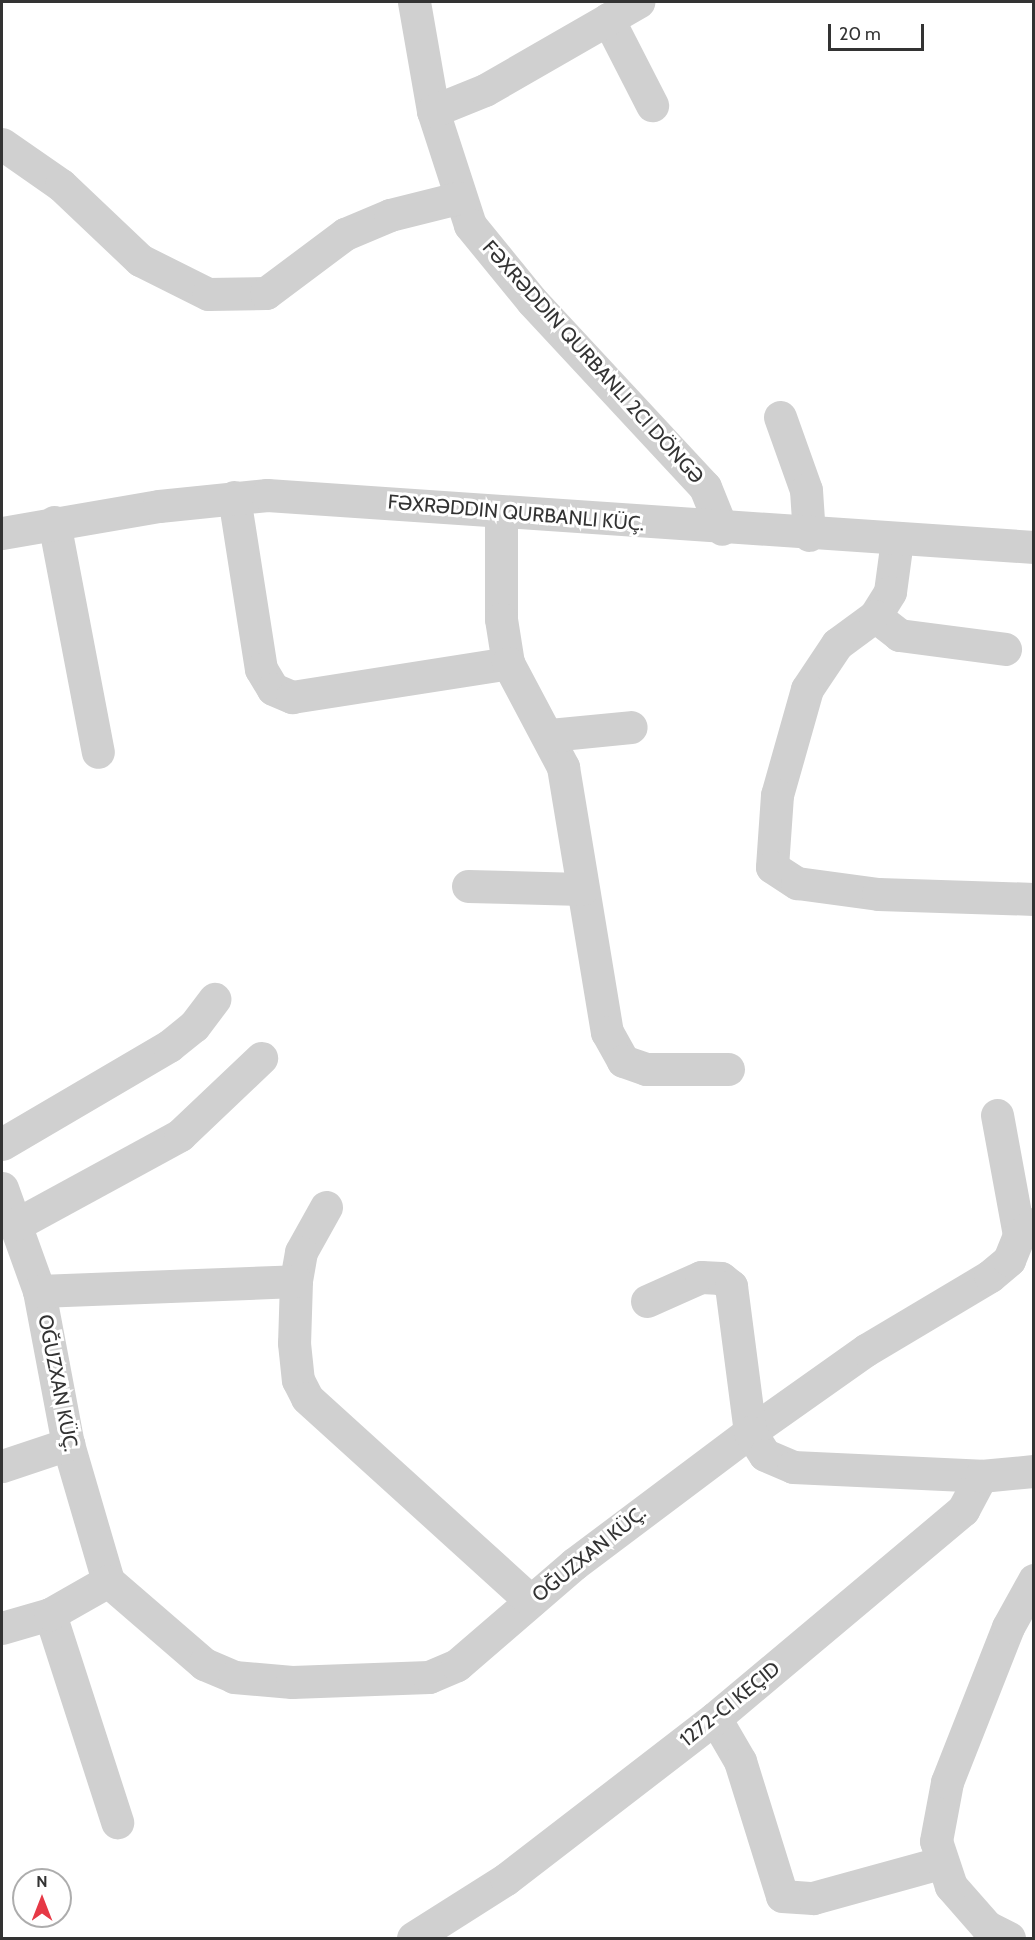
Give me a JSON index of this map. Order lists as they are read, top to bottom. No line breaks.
{"streets":{"street":["OĞUZXAN KÜÇ.","1272-CI KEÇID"]},"scale_bar":"20 m","north":"top"}
